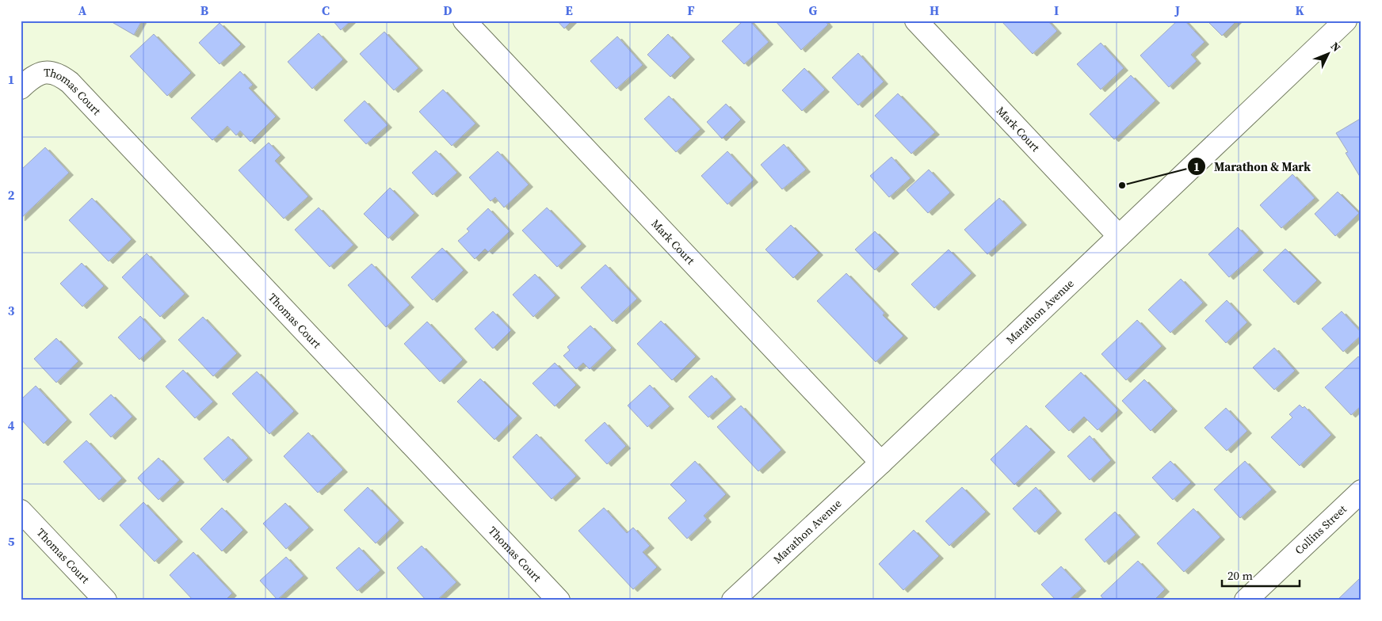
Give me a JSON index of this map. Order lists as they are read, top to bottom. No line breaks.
{"streets":{"street":["Thomas Court","Mark Court","Marathon Avenue","Collins Street"]},"crossings":[["Mark Court","Marathon Avenue"]],"places":["Marathon & Mark"],"scale_bar":"20 m","north":"top right","grid":{"columns":["A","B","C","D","E","F","G","H","I","J","K"],"rows":["1","2","3","4","5"]}}
